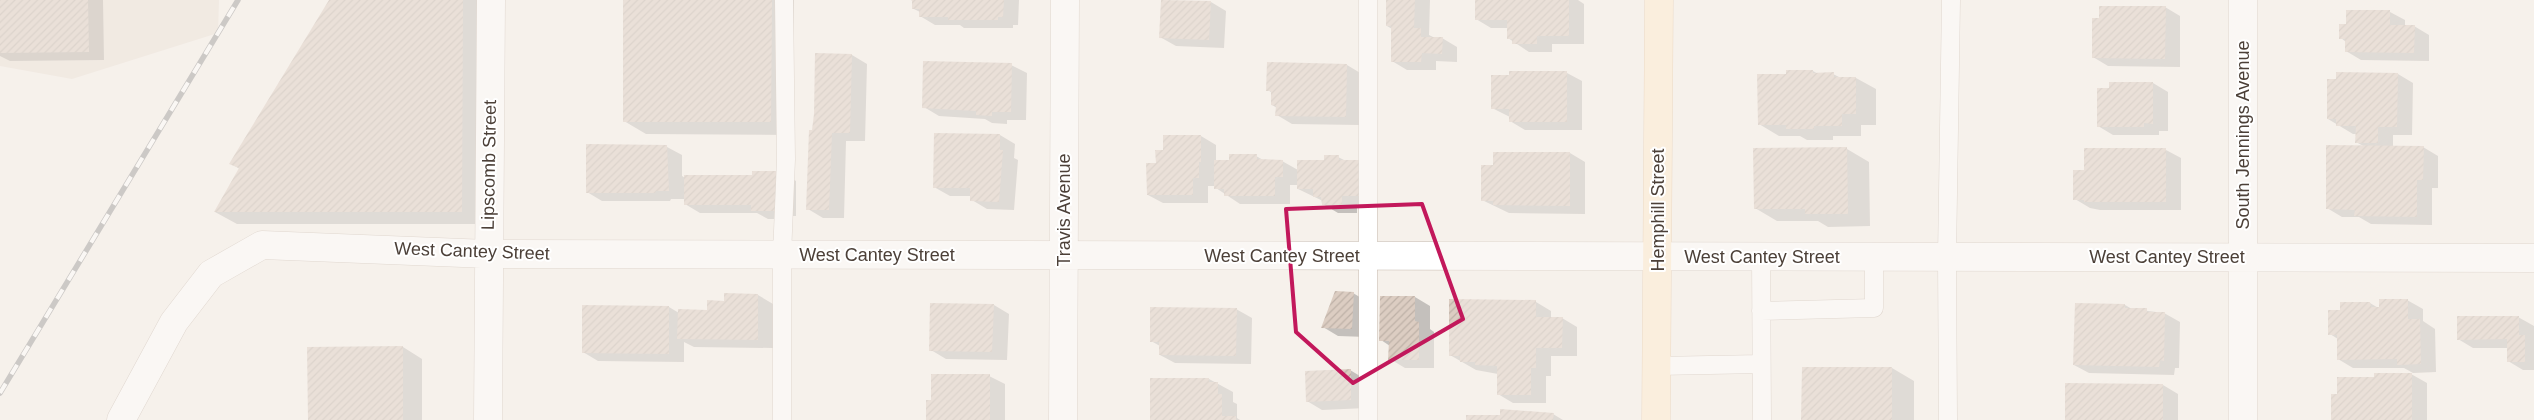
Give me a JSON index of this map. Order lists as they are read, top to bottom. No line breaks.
{"streets":{"main road":["Hemphill Street"],"street":["South Jennings Avenue","Lipscomb Street","Travis Avenue","West Cantey Street"]},"crossings":[["South Jennings Avenue","West Cantey Street"],["Lipscomb Street","West Cantey Street"],["Travis Avenue","West Cantey Street"],["Hemphill Street","West Cantey Street"]]}
